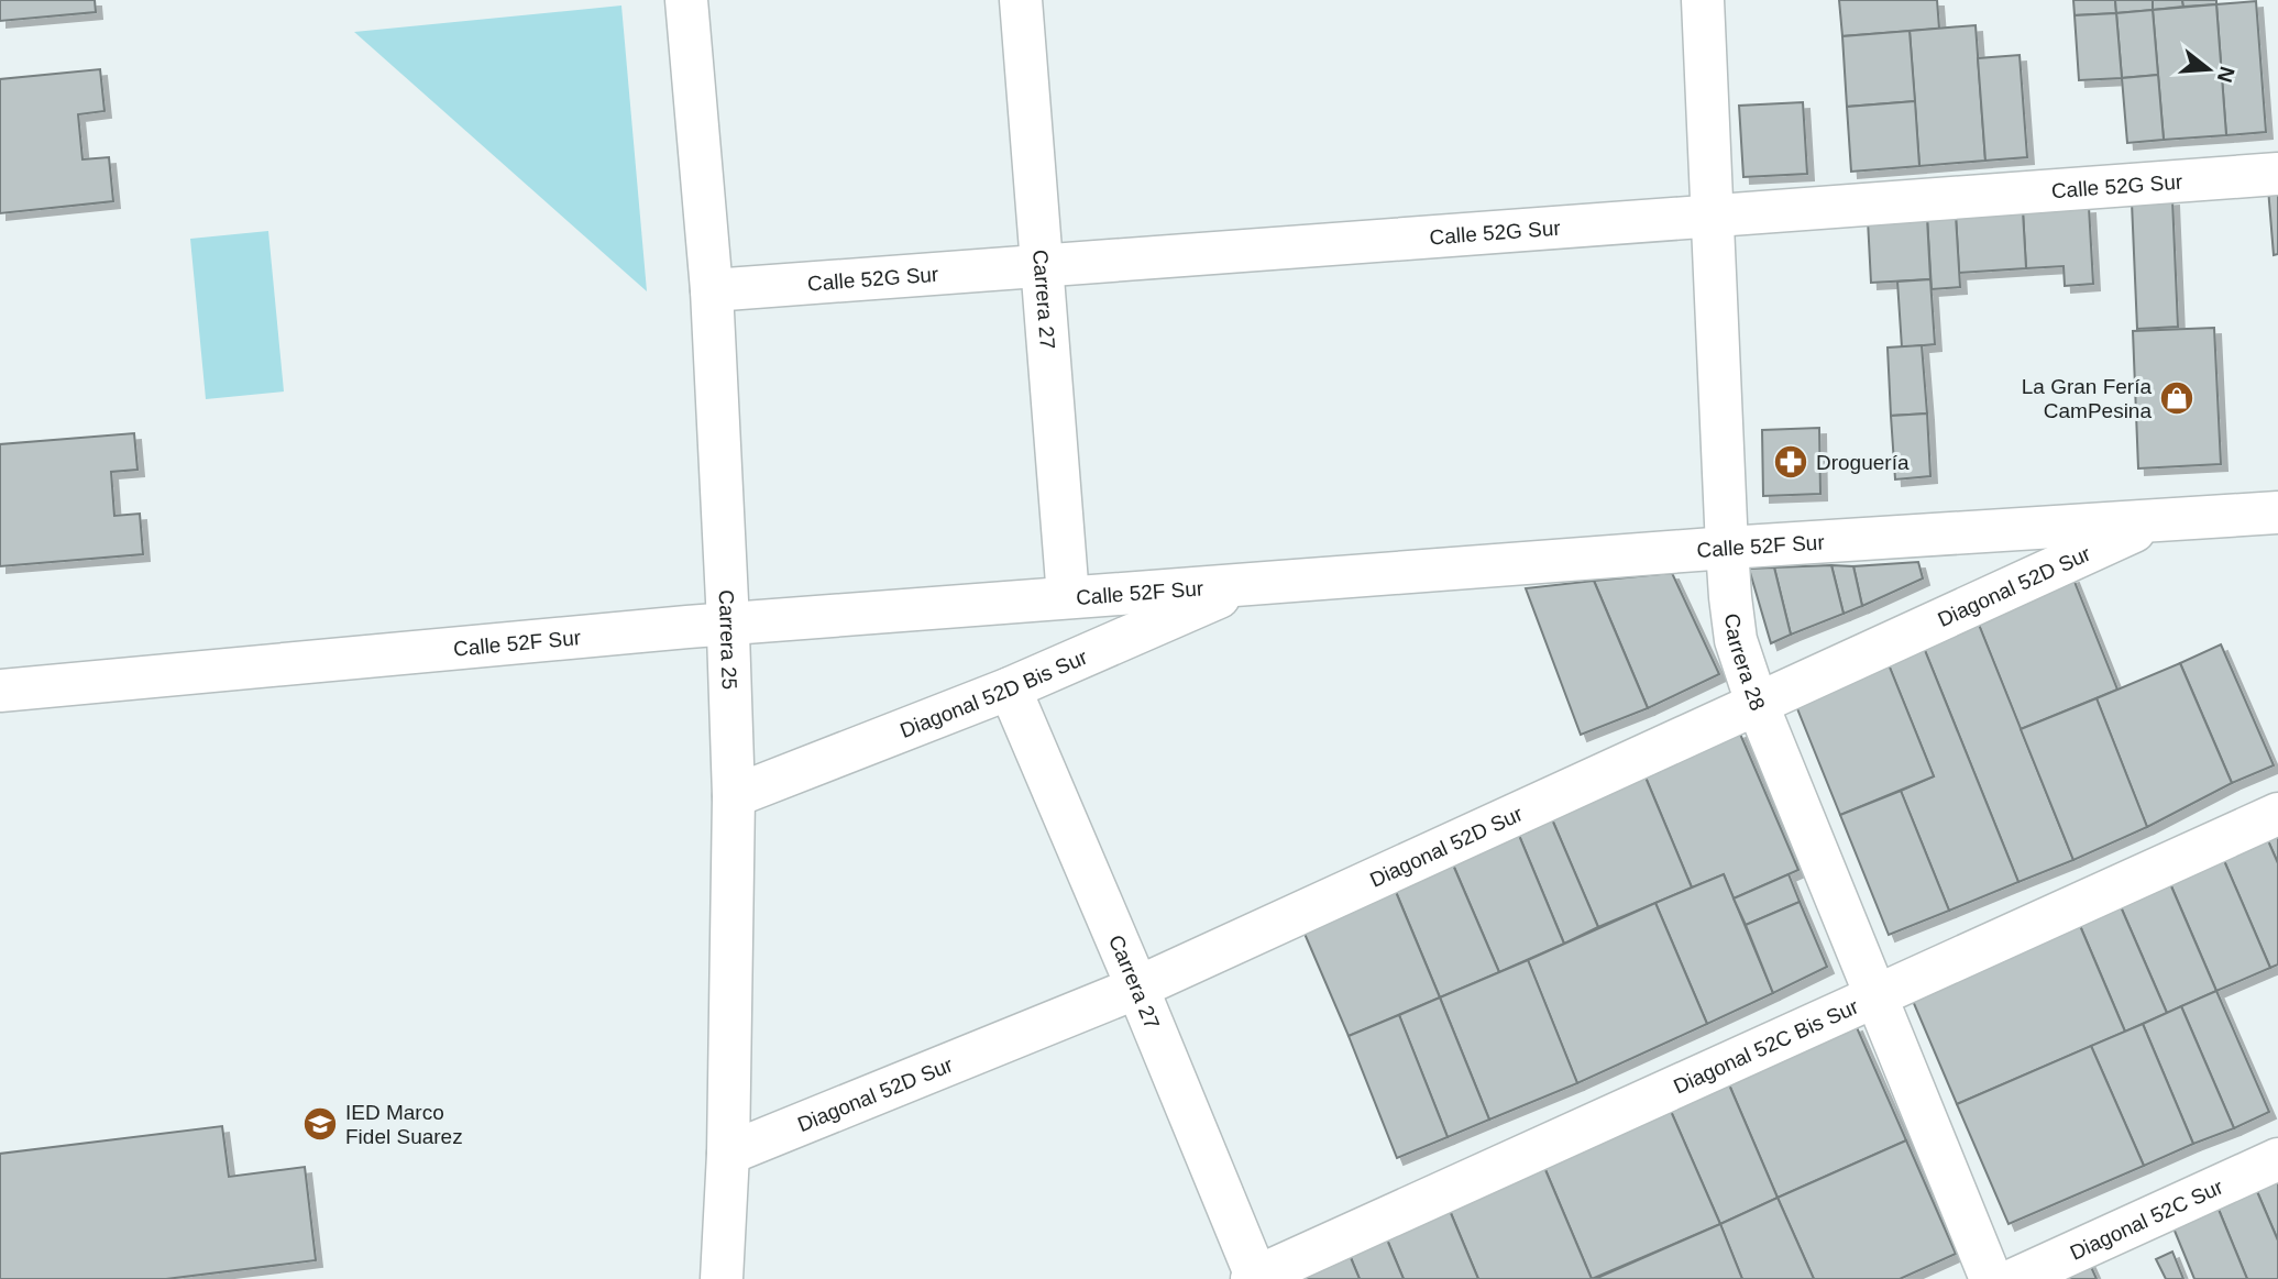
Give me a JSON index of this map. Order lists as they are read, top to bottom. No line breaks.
{"streets":{"street":["Calle 52G Sur","Carrera 27","Calle 52F Sur","Diagonal 52D Sur","Carrera 25","Carrera 28","Diagonal 52D Bis Sur","Diagonal 52C Bis Sur","Diagonal 52C Sur"]},"crossings":[["Calle 52G Sur","Carrera 27"],["Calle 52G Sur","Carrera 25"],["Calle 52G Sur","Carrera 28"],["Carrera 27","Calle 52F Sur"],["Carrera 27","Diagonal 52D Sur"],["Carrera 27","Diagonal 52D Bis Sur"],["Carrera 27","Diagonal 52C Bis Sur"],["Calle 52F Sur","Diagonal 52D Sur"],["Calle 52F Sur","Carrera 25"],["Calle 52F Sur","Carrera 28"],["Calle 52F Sur","Diagonal 52D Bis Sur"],["Diagonal 52D Sur","Carrera 25"],["Diagonal 52D Sur","Carrera 28"],["Carrera 25","Diagonal 52D Bis Sur"],["Carrera 28","Diagonal 52C Bis Sur"]],"places":{"shop":["La Gran Fería CamPesina"],"pharmacy":["Droguería"],"school or university":["IED Marco Fidel Suarez"]},"north":"right"}
